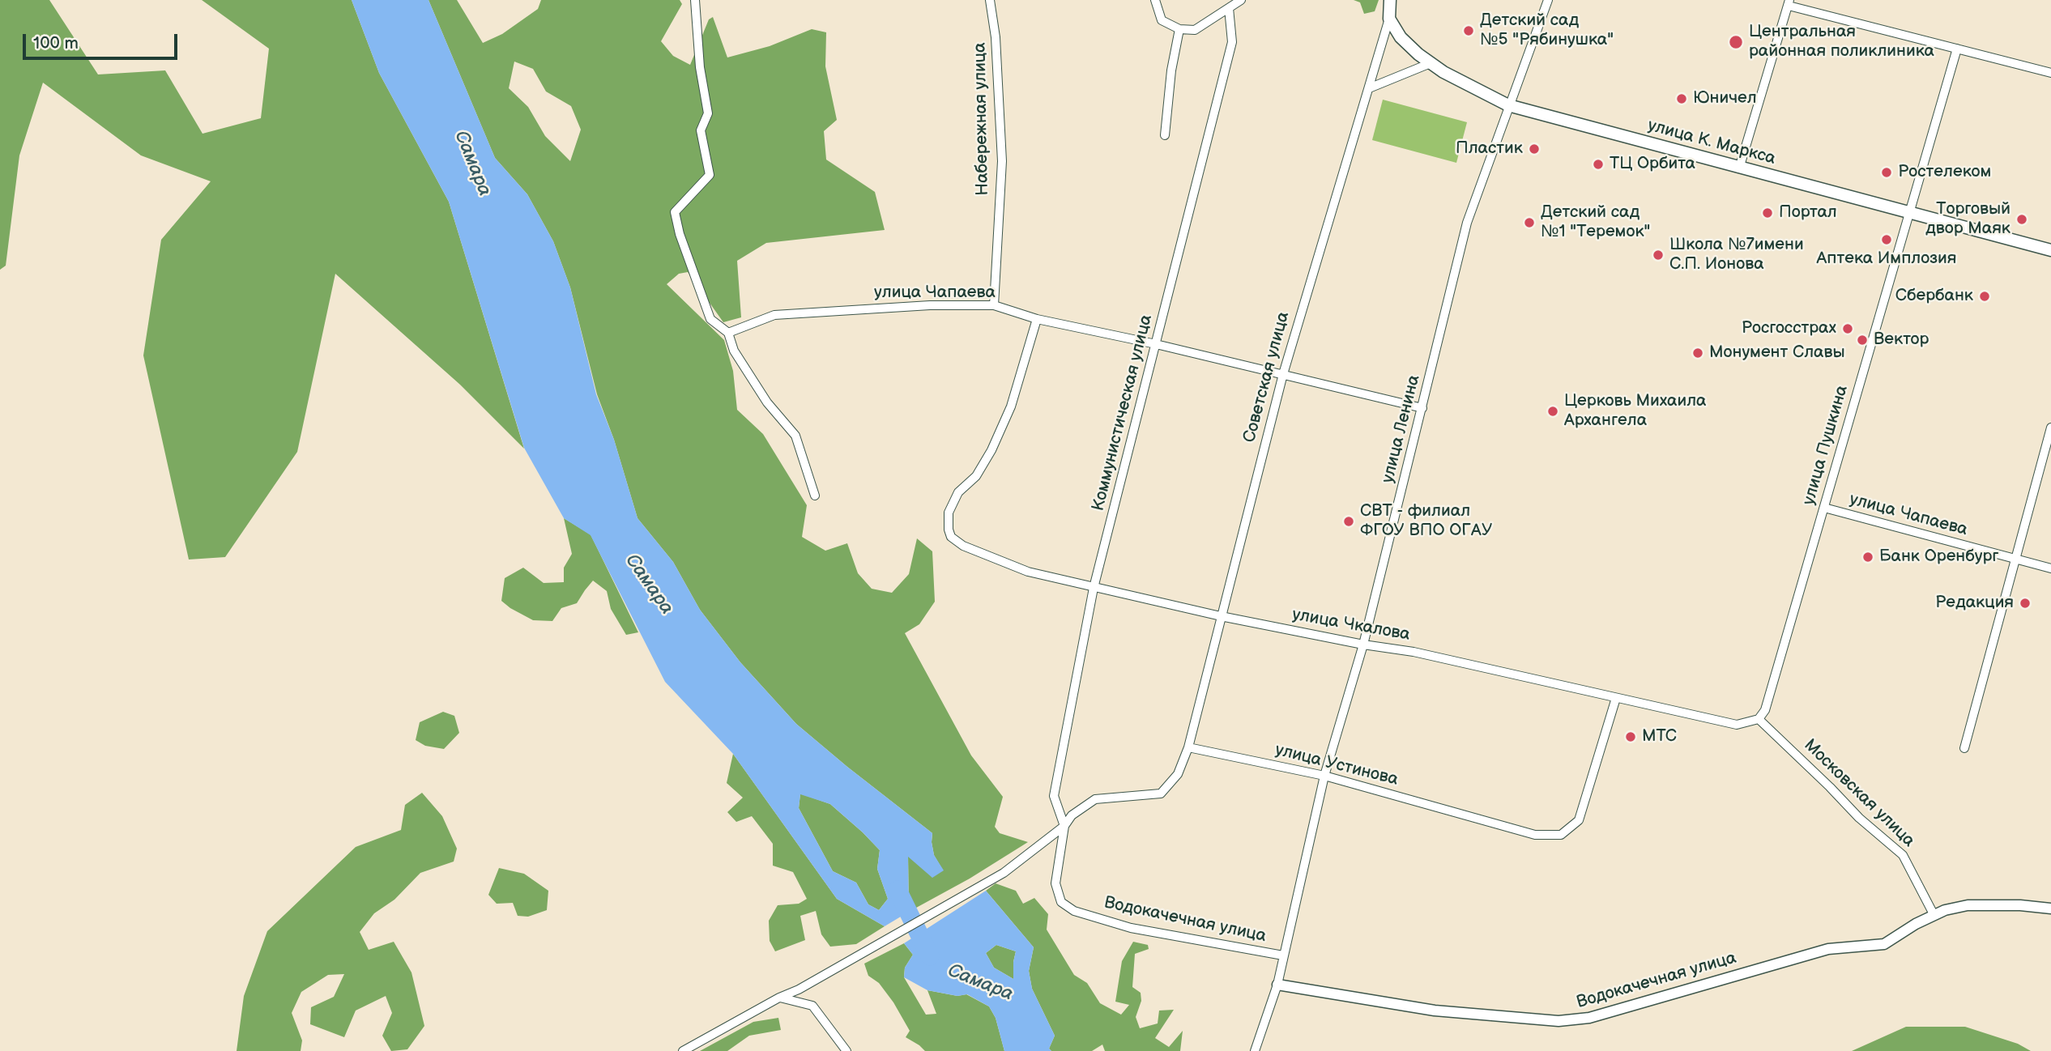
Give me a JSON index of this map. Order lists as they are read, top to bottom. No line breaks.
{"streets":{"main road":["улица К. Маркса"],"street":["Набережная улица","улица Чапаева","Советская улица","Коммунистическая улица","улица Ленина","улица Пушкина","улица Чкалова","улица Устинова","Московская улица","Водокачечная улица"]},"crossings":[["Набережная улица","улица Чапаева"],["улица К. Маркса","Советская улица"],["улица К. Маркса","улица Ленина"],["улица К. Маркса","улица Пушкина"],["улица Чапаева","Советская улица"],["улица Чапаева","Коммунистическая улица"],["улица Чапаева","улица Ленина"],["улица Чапаева","улица Пушкина"],["улица Чапаева","улица Чкалова"],["Советская улица","улица Чкалова"],["Советская улица","улица Устинова"],["Коммунистическая улица","улица Чкалова"],["Коммунистическая улица","Водокачечная улица"],["улица Ленина","улица Чкалова"],["улица Ленина","улица Устинова"],["улица Ленина","Водокачечная улица"],["улица Пушкина","улица Чкалова"],["улица Пушкина","Московская улица"],["улица Чкалова","улица Устинова"],["улица Чкалова","Московская улица"],["Московская улица","Водокачечная улица"]],"water":["Самара"],"places":["Детский сад №5 \"Рябинушка\"","Центральная районная поликлиника","Юничел","Пластик","ТЦ Орбита","Ростелеком","Портал","Торговый двор Маяк","Детский сад №1 \"Теремок\"","Аптека Имплозия","Школа №7имени С.П. Ионова","Сбербанк","Росгосстрах","Вектор","Монумент Славы","Церковь Михаила Архангела","СВТ - филиал ФГОУ ВПО ОГАУ","Банк Оренбург","Редакция","МТС"],"scale_bar":"100 m"}
